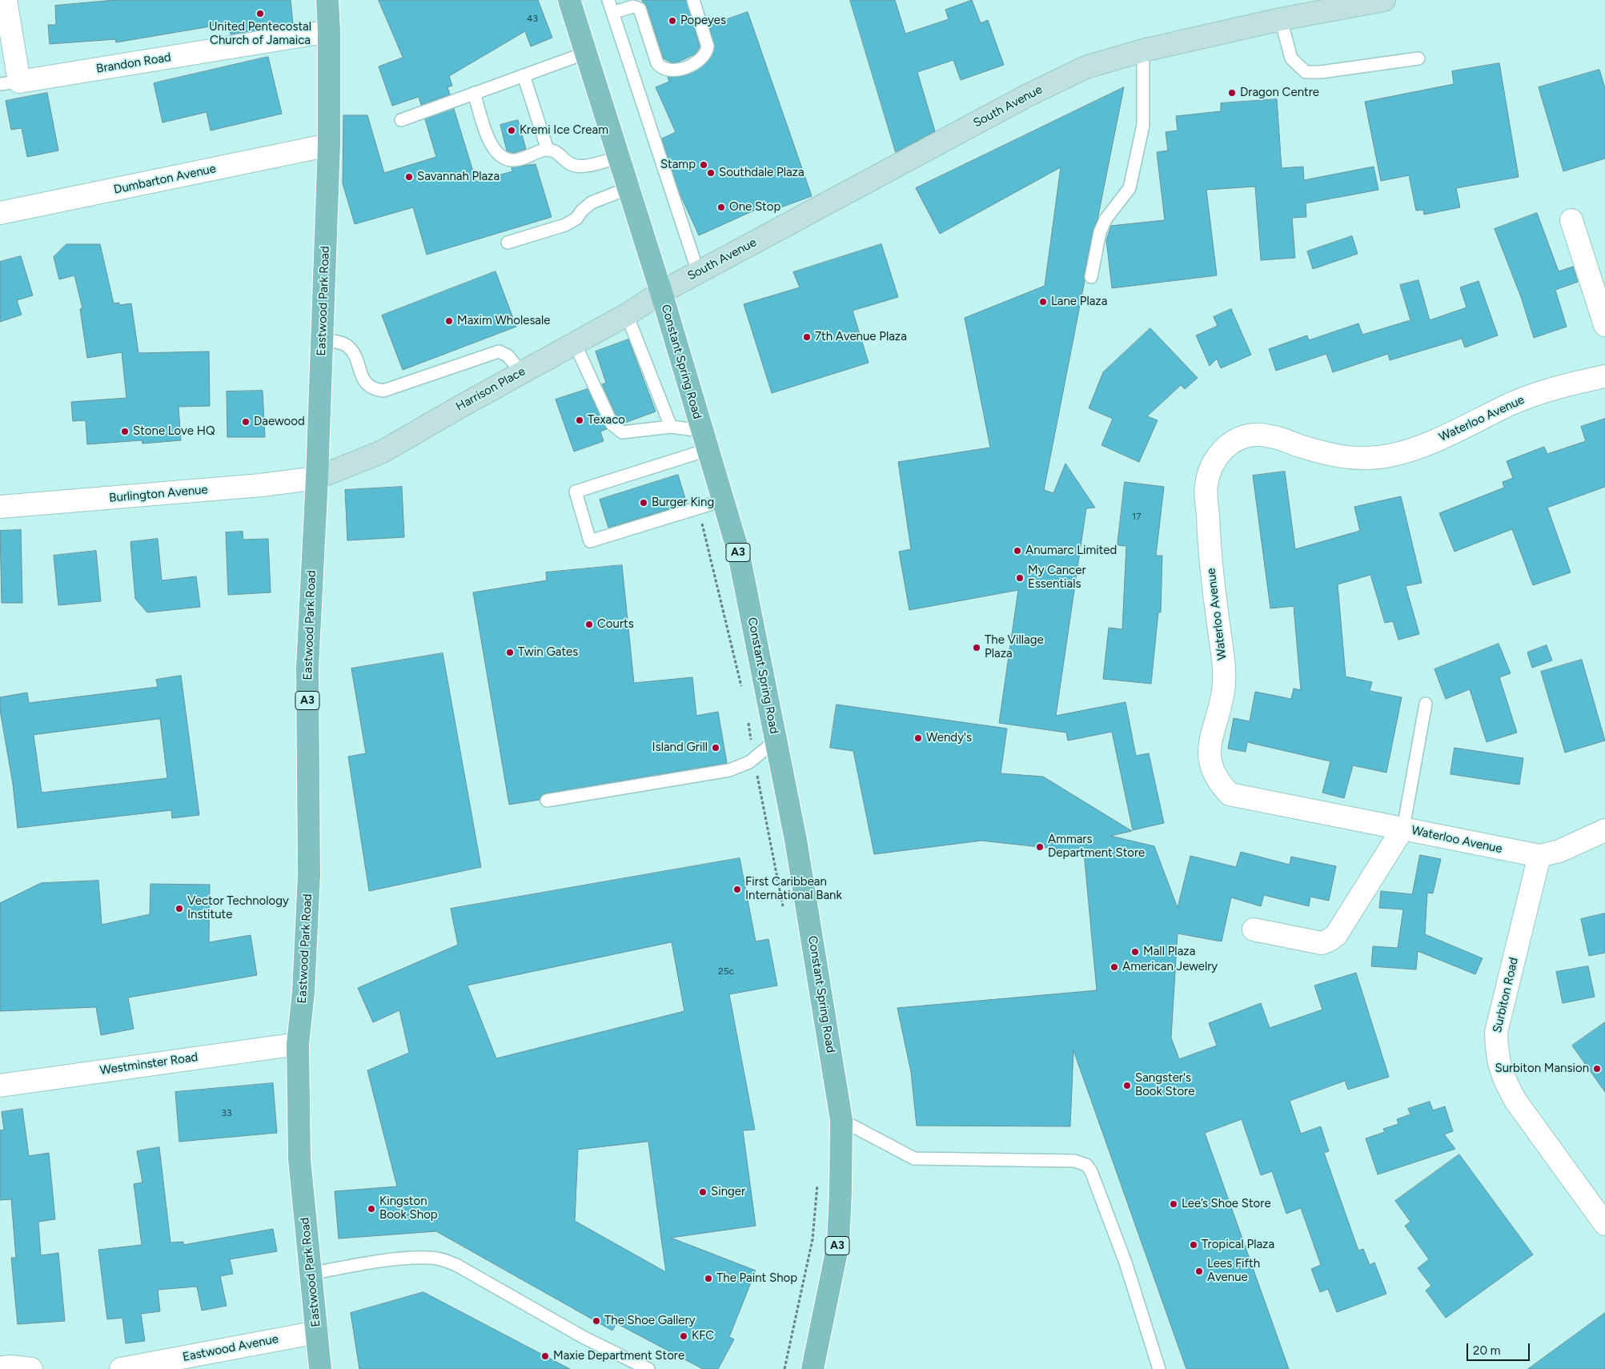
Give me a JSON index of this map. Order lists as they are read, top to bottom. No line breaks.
{"streets":{"main road":["South Avenue","Eastwood Park Road","Constant Spring Road","Harrison Place","A3"],"street":["Brandon Road","Dumbarton Avenue","Waterloo Avenue","Burlington Avenue","Surbiton Road","Westminster Road","Eastwood Avenue"]},"crossings":[["Brandon Road","Eastwood Park Road"],["South Avenue","Constant Spring Road"],["South Avenue","Harrison Place"],["Dumbarton Avenue","Eastwood Park Road"],["Eastwood Park Road","Harrison Place"],["Eastwood Park Road","Burlington Avenue"],["Eastwood Park Road","Westminster Road"],["Eastwood Park Road","Eastwood Avenue"],["Constant Spring Road","Harrison Place"],["Harrison Place","Burlington Avenue"],["Waterloo Avenue","Surbiton Road"]],"places":["United Pentecostal Church of Jamaica","Popeyes","Dragon Centre","Kremi Ice Cream","Stamp","Southdale Plaza","Savannah Plaza","One Stop","Lane Plaza","Maxim Wholesale","7th Avenue Plaza","Texaco","Daewood","Stone Love HQ","Burger King","Anumarc Limited","My Cancer Essentials","Courts","The Village Plaza","Twin Gates","Wendy's","Island Grill","Ammars Department Store","First Caribbean International Bank","Vector Technology Institute","Mall Plaza","American Jewelry","Surbiton Mansion","Sangster's Book Store","Singer","Lee’s Shoe Store","Kingston Book Shop","Tropical Plaza","Lees Fifth Avenue","The Paint Shop","The Shoe Gallery","KFC","Maxie Department Store"],"house_numbers":["43","17","25c","33"],"scale_bar":"20 m"}
